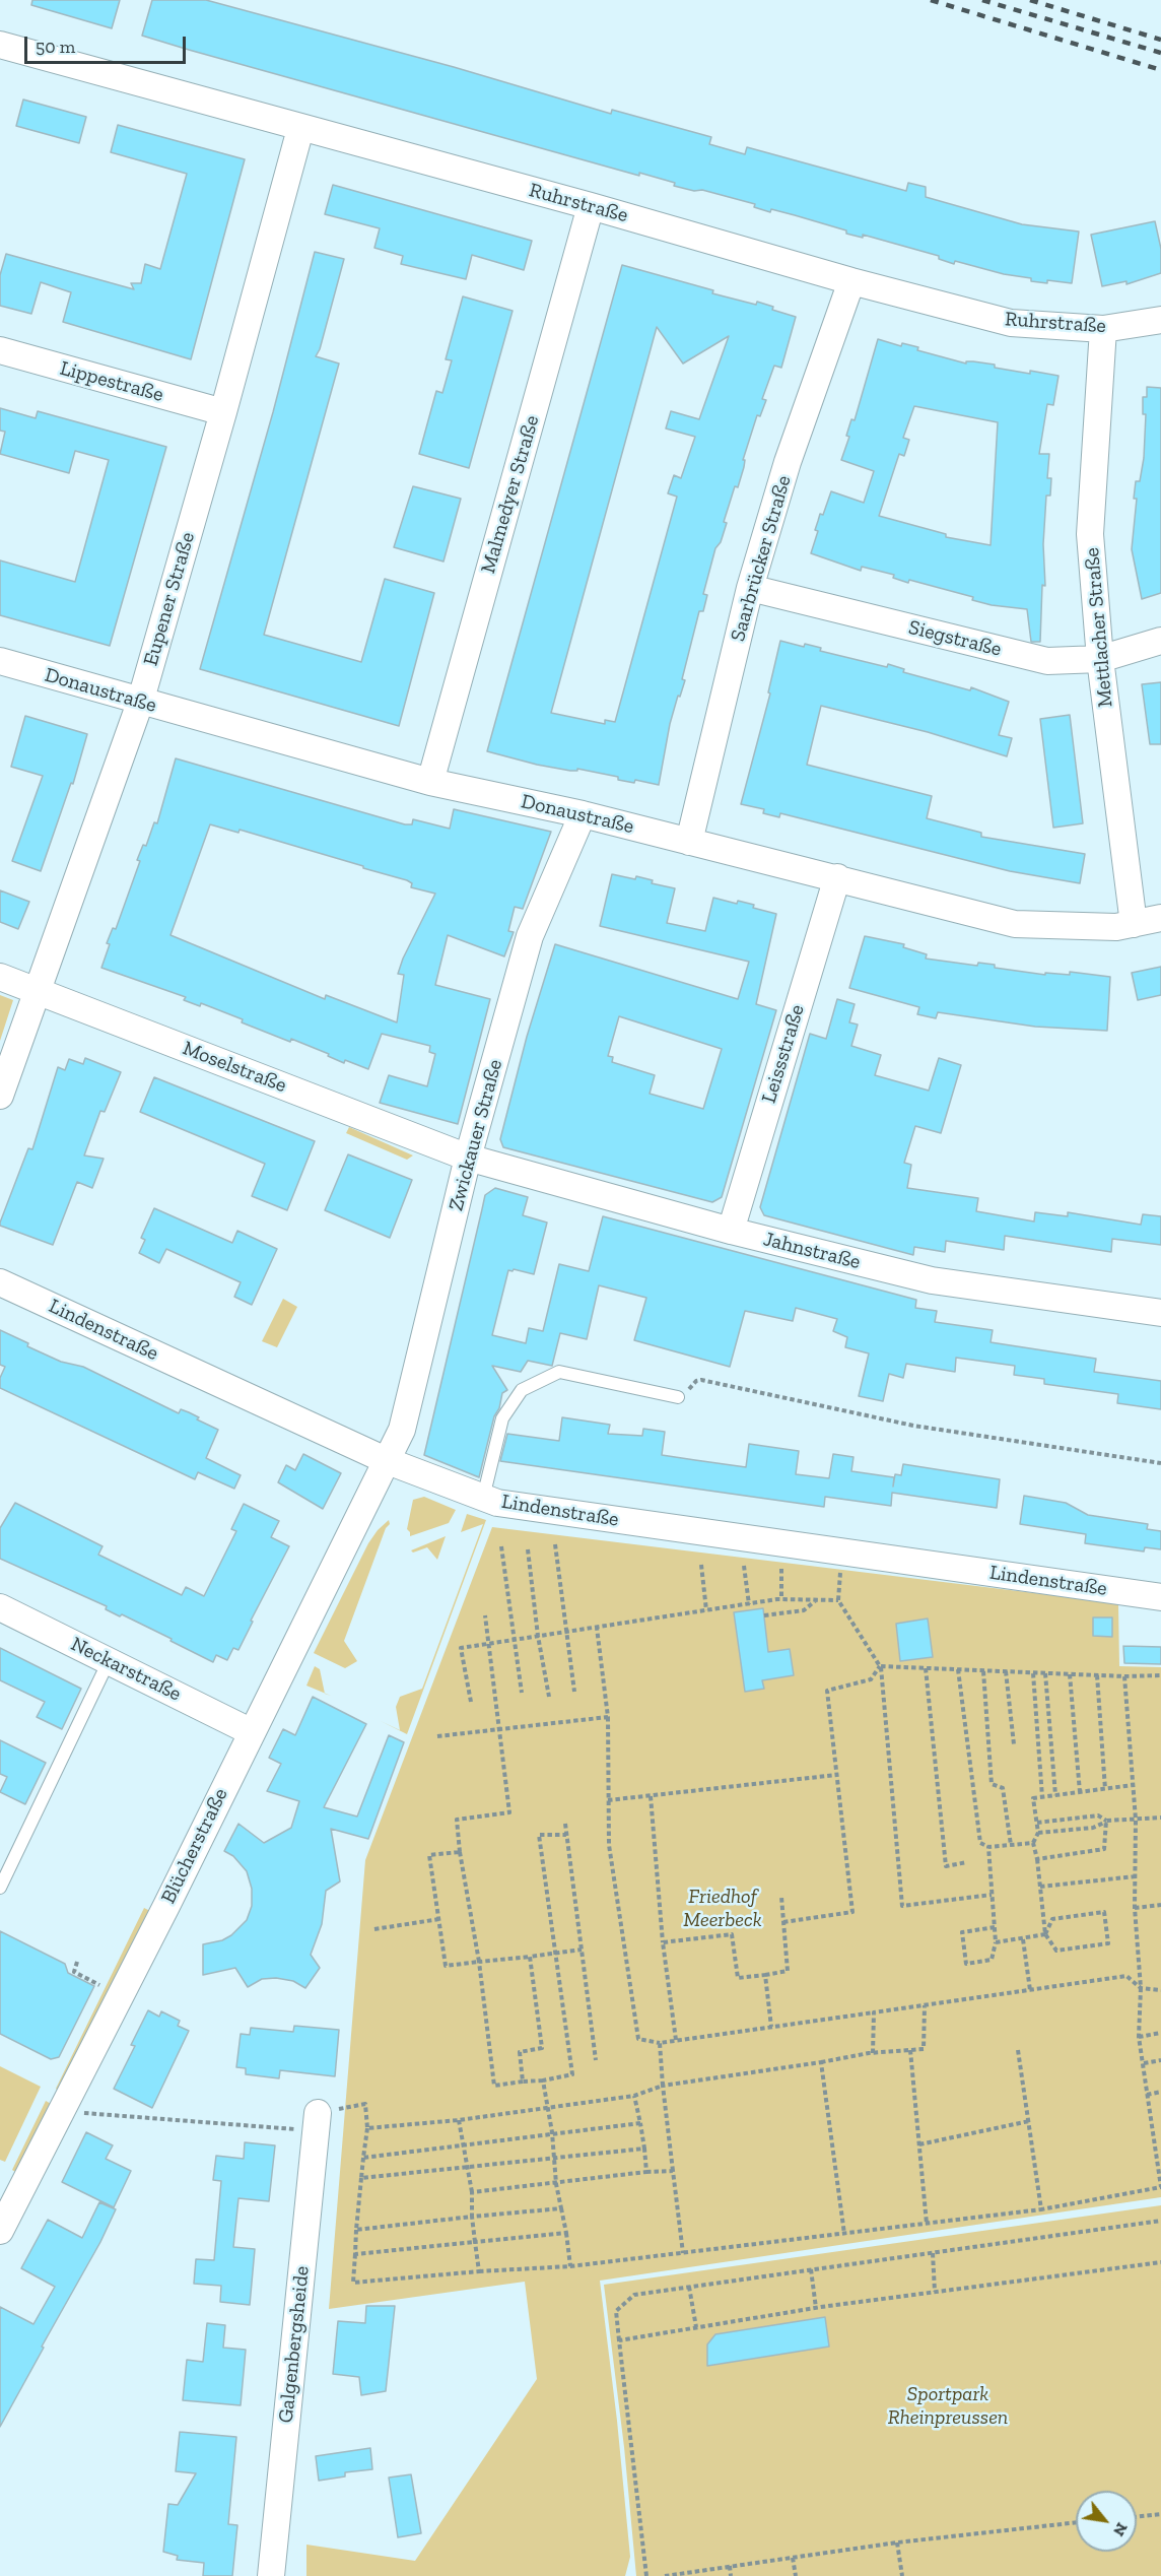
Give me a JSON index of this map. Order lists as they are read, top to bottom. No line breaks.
{"streets":{"street":["Ruhrstraße","Lippestraße","Malmedyer Straße","Saarbrücker Straße","Eupener Straße","Mettlacher Straße","Siegstraße","Donaustraße","Leissstraße","Moselstraße","Zwickauer Straße","Jahnstraße","Lindenstraße","Neckarstraße","Blücherstraße","Galgenbergsheide"]},"crossings":[["Ruhrstraße","Malmedyer Straße"],["Ruhrstraße","Saarbrücker Straße"],["Ruhrstraße","Eupener Straße"],["Ruhrstraße","Mettlacher Straße"],["Lippestraße","Eupener Straße"],["Malmedyer Straße","Donaustraße"],["Saarbrücker Straße","Siegstraße"],["Saarbrücker Straße","Donaustraße"],["Eupener Straße","Donaustraße"],["Eupener Straße","Moselstraße"],["Mettlacher Straße","Siegstraße"],["Mettlacher Straße","Donaustraße"],["Donaustraße","Leissstraße"],["Donaustraße","Zwickauer Straße"],["Leissstraße","Jahnstraße"],["Moselstraße","Zwickauer Straße"],["Moselstraße","Jahnstraße"],["Zwickauer Straße","Jahnstraße"],["Zwickauer Straße","Lindenstraße"],["Zwickauer Straße","Blücherstraße"],["Lindenstraße","Blücherstraße"],["Neckarstraße","Blücherstraße"]],"parks":["Friedhof Meerbeck","Sportpark Rheinpreussen"],"scale_bar":"50 m","north":"bottom right"}
